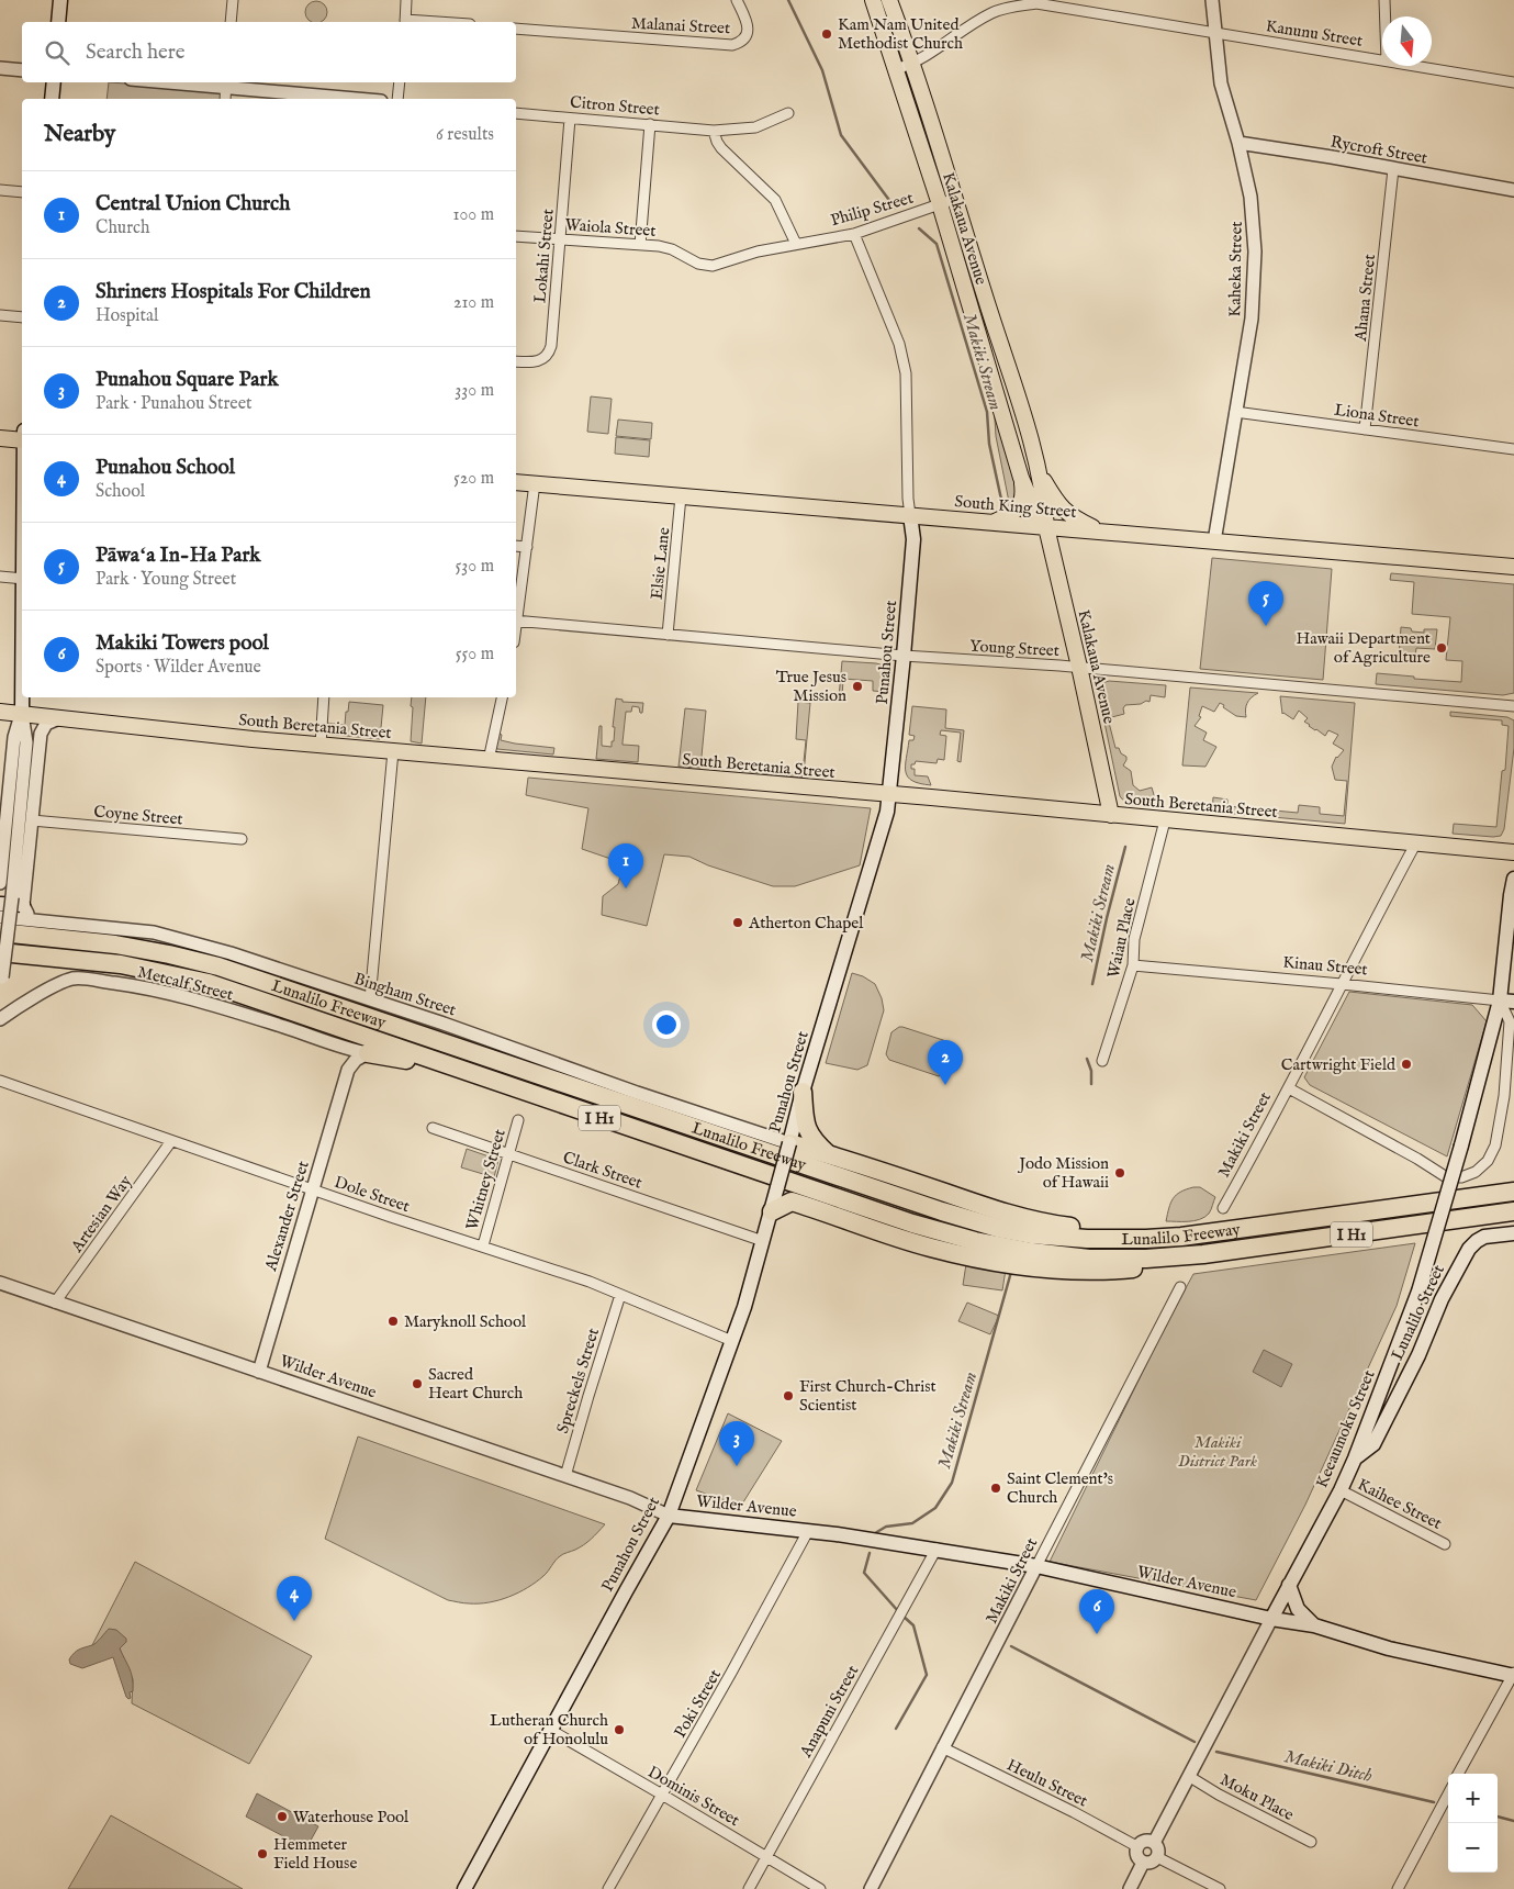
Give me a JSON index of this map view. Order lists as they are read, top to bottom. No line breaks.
{"streets":{"highway":["Lunalilo Freeway","I H1"],"main road":["Kalakaua Avenue","South King Street","Punahou Street","South Beretania Street","Lunalilo Street","Wilder Avenue","Keeaumoku Street"],"street":["Malanai Street","Kanunu Street","Citron Street","Rycroft Street","Philip Street","Waiola Street","Lokahi Street","Kaheka Street","Ahana Street","Liona Street","Elsie Lane","Young Street","Coyne Street","Waiau Place","Kinau Street","Metcalf Street","Bingham Street","Makiki Street","Clark Street","Whitney Street","Dole Street","Artesian Way","Alexander Street","Spreckels Street","Kaihee Street","Poki Street","Anapuni Street","Heulu Street","Dominis Street","Moku Place"]},"crossings":[["Kanunu Street","Kalakaua Avenue"],["Kanunu Street","Kaheka Street"],["Citron Street","Lokahi Street"],["Rycroft Street","Kaheka Street"],["Rycroft Street","Ahana Street"],["Philip Street","Waiola Street"],["Philip Street","Kalakaua Avenue"],["Philip Street","Punahou Street"],["Waiola Street","Lokahi Street"],["Kalakaua Avenue","South King Street"],["Kalakaua Avenue","Young Street"],["Kalakaua Avenue","South Beretania Street"],["Kaheka Street","Liona Street"],["Kaheka Street","South King Street"],["Ahana Street","Liona Street"],["South King Street","Elsie Lane"],["South King Street","Punahou Street"],["Elsie Lane","Young Street"],["Young Street","Punahou Street"],["Punahou Street","South Beretania Street"],["Punahou Street","Bingham Street"],["Punahou Street","Clark Street"],["Punahou Street","Dole Street"],["Punahou Street","Wilder Avenue"],["Punahou Street","Dominis Street"],["South Beretania Street","Waiau Place"],["South Beretania Street","Makiki Street"],["Waiau Place","Kinau Street"],["Kinau Street","Makiki Street"],["Kinau Street","Keeaumoku Street"],["Makiki Street","Wilder Avenue"],["Makiki Street","Keeaumoku Street"],["Makiki Street","Heulu Street"],["Clark Street","Whitney Street"],["Whitney Street","Dole Street"],["Dole Street","Artesian Way"],["Dole Street","Alexander Street"],["Dole Street","Spreckels Street"],["Artesian Way","Wilder Avenue"],["Alexander Street","Wilder Avenue"],["Lunalilo Street","Keeaumoku Street"],["Wilder Avenue","Spreckels Street"],["Wilder Avenue","Keeaumoku Street"],["Wilder Avenue","Poki Street"],["Wilder Avenue","Anapuni Street"],["Keeaumoku Street","Kaihee Street"],["Keeaumoku Street","Heulu Street"],["Keeaumoku Street","Moku Place"],["Poki Street","Dominis Street"],["Anapuni Street","Dominis Street"]],"water":["Makiki Stream","Makiki Ditch"],"parks":["Makiki District Park"],"places":["Kam Nam United Methodist Church","Hawaii Department of Agriculture","True Jesus Mission","Atherton Chapel","Cartwright Field","Jodo Mission of Hawaii","Maryknoll School","Sacred Heart Church","First Church-Christ Scientist","Saint Clement's Church","Lutheran Church of Honolulu","Waterhouse Pool","Hemmeter Field House"],"north":"bottom","page":{"search":"Search here","heading":["Nearby","6 results"],"list":[{"mark":"1","name":"Central Union Church","note":"Church","value":"100 m"},{"mark":"2","name":"Shriners Hospitals For Children","note":"Hospital","value":"210 m"},{"mark":"3","name":"Punahou Square Park","note":"Park · Punahou Street","value":"330 m"},{"mark":"4","name":"Punahou School","note":"School","value":"520 m"},{"mark":"5","name":"Pāwaʻa In-Ha Park","note":"Park · Young Street","value":"530 m"},{"mark":"6","name":"Makiki Towers pool","note":"Sports · Wilder Avenue","value":"550 m"}],"pins":["5","1","2","3","4","6"],"map_buttons":["+","−"]}}
